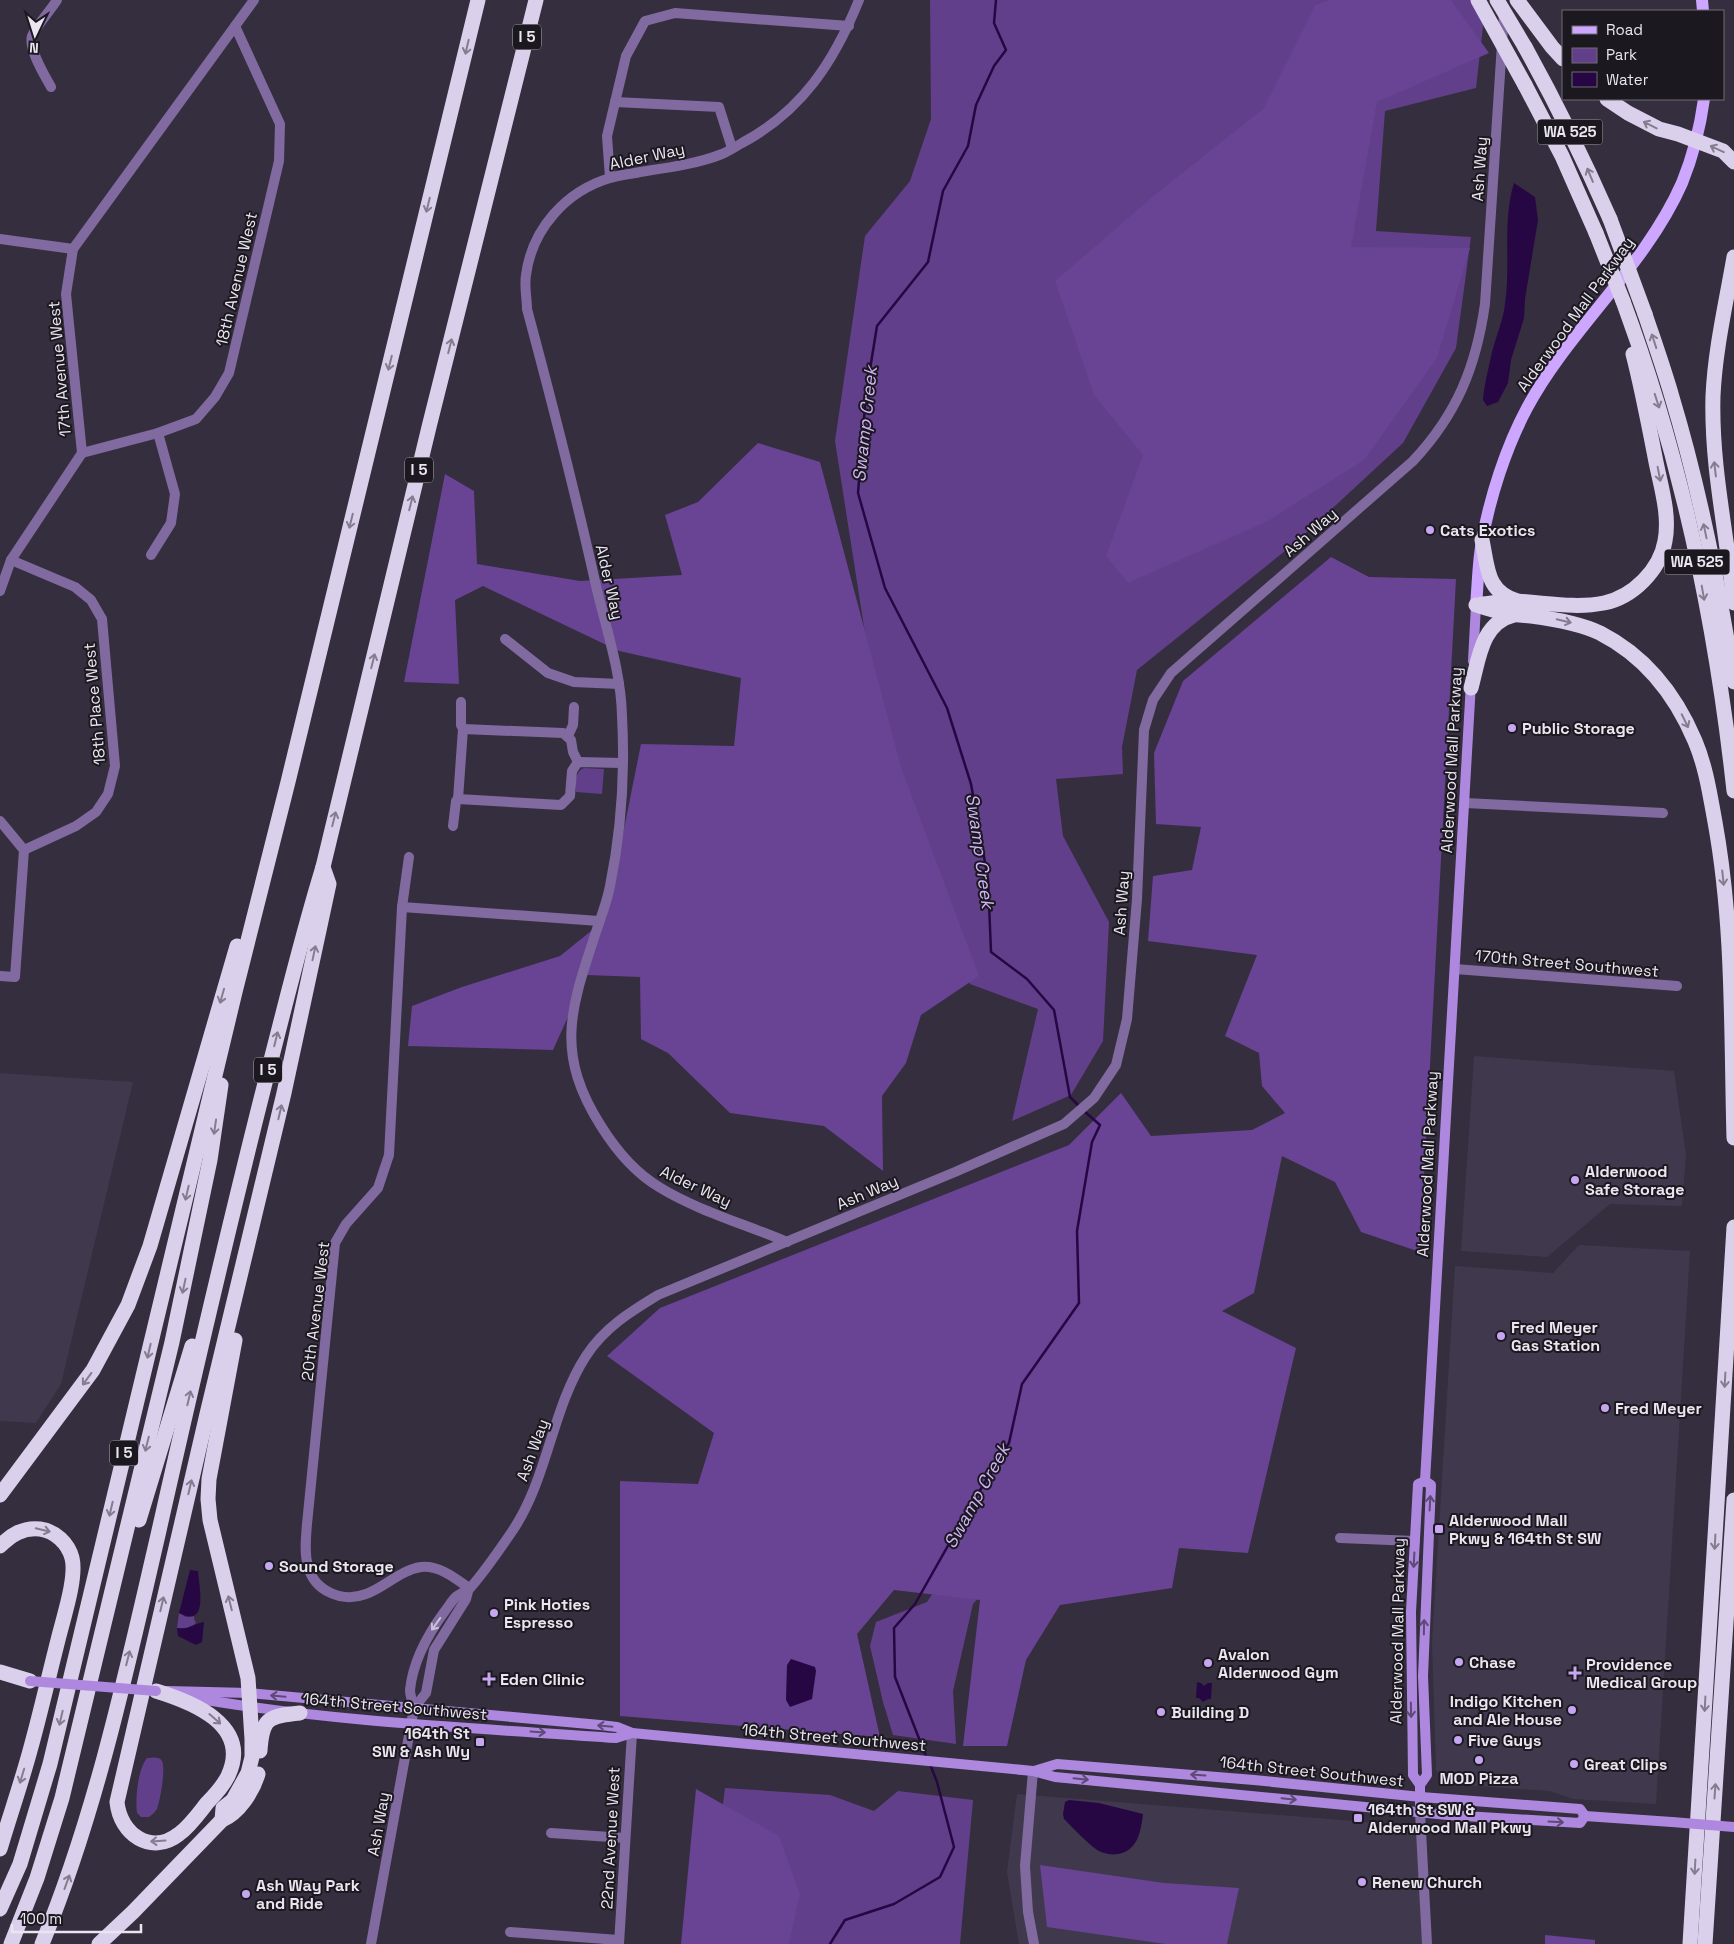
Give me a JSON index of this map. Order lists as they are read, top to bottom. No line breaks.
{"streets":{"highway":["I 5","WA 525"],"main road":["Alderwood Mall Parkway","164th Street Southwest"],"street":["Alder Way","Ash Way","18th Avenue West","17th Avenue West","18th Place West","170th Street Southwest","20th Avenue West","22nd Avenue West"]},"crossings":[["Alder Way","Ash Way"],["Ash Way","20th Avenue West"],["Ash Way","164th Street Southwest"],["18th Avenue West","17th Avenue West"],["Alderwood Mall Parkway","170th Street Southwest"],["Alderwood Mall Parkway","164th Street Southwest"],["17th Avenue West","18th Place West"],["164th Street Southwest","22nd Avenue West"]],"water":["Swamp Creek"],"places":{"other":["Cats Exotics","Public Storage","Alderwood Safe Storage","Fred Meyer Gas Station","Fred Meyer","Sound Storage","Pink Hoties Espresso","Chase","Avalon Alderwood Gym","Indigo Kitchen and Ale House","Building D","Five Guys","MOD Pizza","Great Clips","Renew Church","Ash Way Park and Ride"],"transit":["Alderwood Mall Pkwy & 164th St SW","164th St SW & Ash Wy","164th St SW & Alderwood Mall Pkwy"],"health":["Providence Medical Group","Eden Clinic"]},"legend":["Road","Park","Water"],"scale_bar":"100 m","north":"bottom"}
